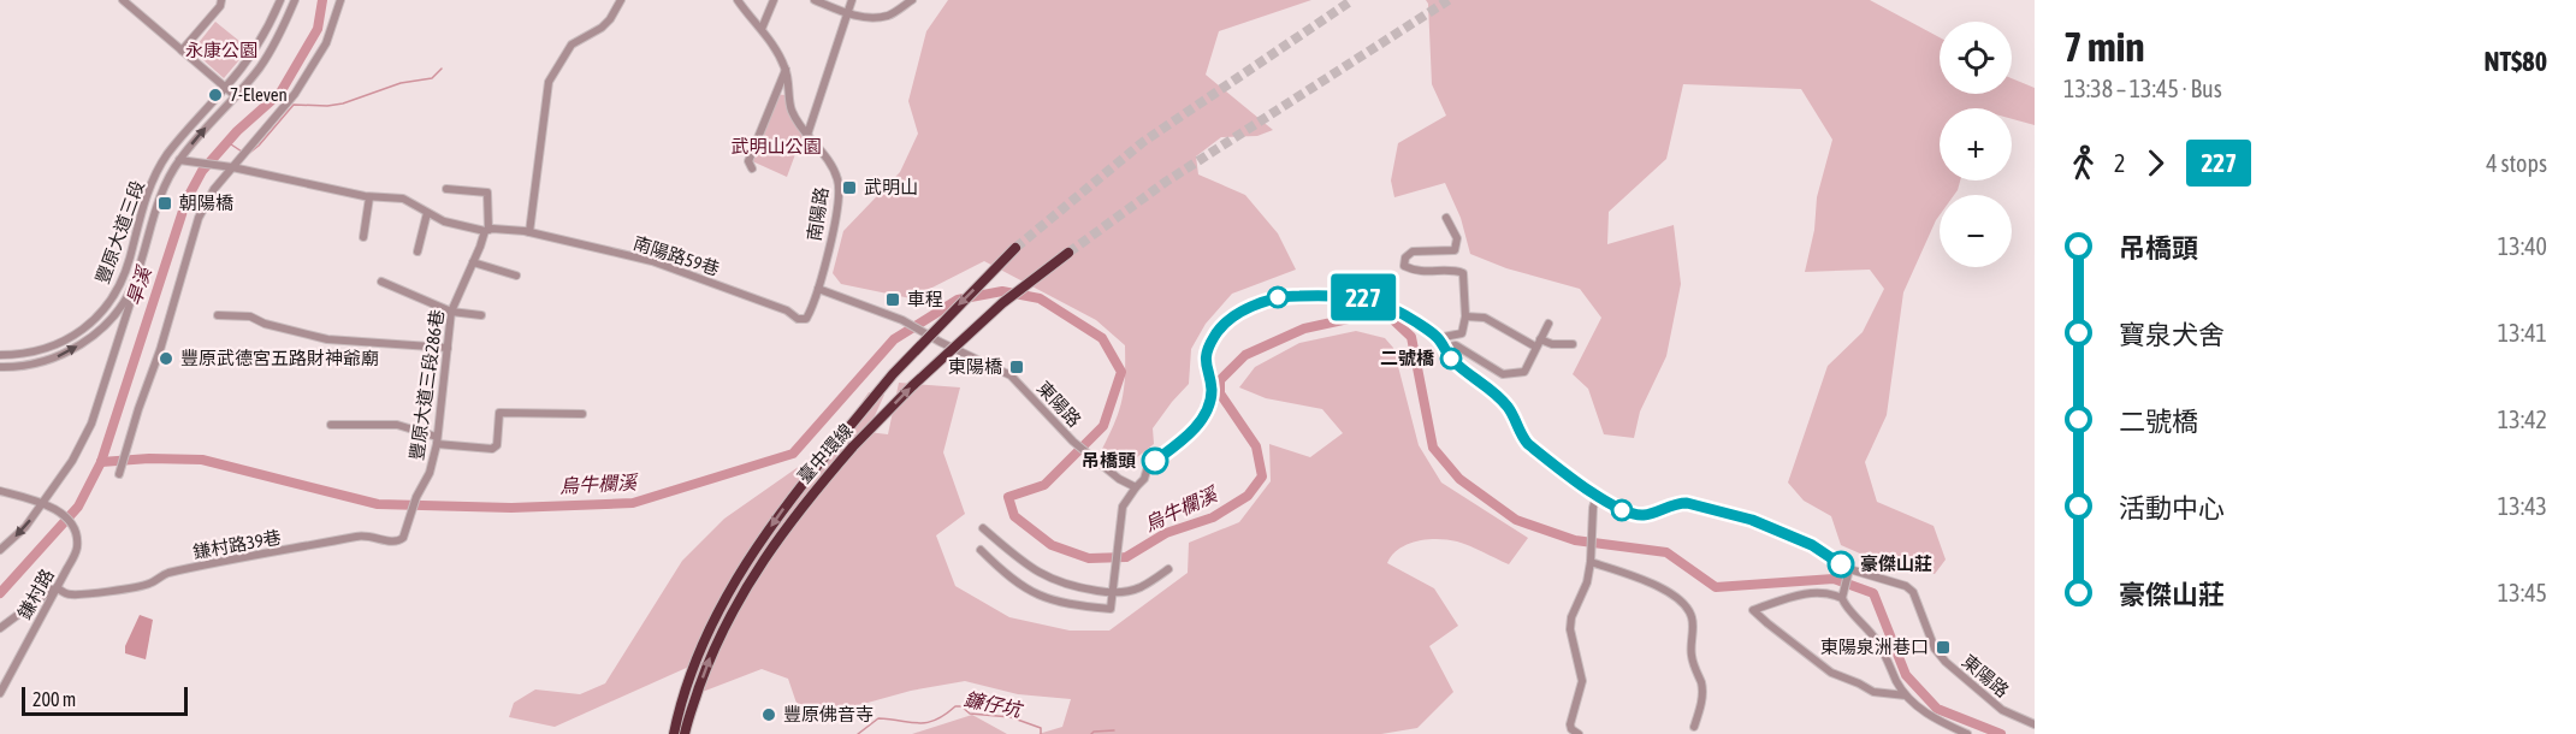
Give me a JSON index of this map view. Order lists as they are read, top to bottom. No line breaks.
{"streets":{"highway":["臺中環線"],"street":["南陽路","豐原大道三段","南陽路59巷","豐原大道三段286巷","東陽路","鎌村路39巷","鎌村路"]},"crossings":[["南陽路","南陽路59巷"],["南陽路","東陽路"],["南陽路59巷","豐原大道三段286巷"],["豐原大道三段286巷","鎌村路39巷"],["鎌村路39巷","鎌村路"]],"water":["旱溪","烏牛欄溪","鐮仔坑"],"parks":["永康公園","武明山公園"],"places":{"other":["7-Eleven","豐原武德宮五路財神爺廟","二號橋","吊橋頭","豪傑山莊","豐原佛音寺"],"transit":["武明山","朝陽橋","車程","東陽橋","東陽泉洲巷口"]},"lines":["bus line 227"],"scale_bar":"200 m","page":{"on_map":"227","heading":["7 min","13:38 – 13:45 · Bus","NT$80"],"map_buttons":["+","−"],"legs":["2","227","4 stops"],"list":[{"name":"吊橋頭","value":"13:40"},{"name":"寶泉犬舍","value":"13:41"},{"name":"二號橋","value":"13:42"},{"name":"活動中心","value":"13:43"},{"name":"豪傑山莊","value":"13:45"}],"scale":"200 m"}}
